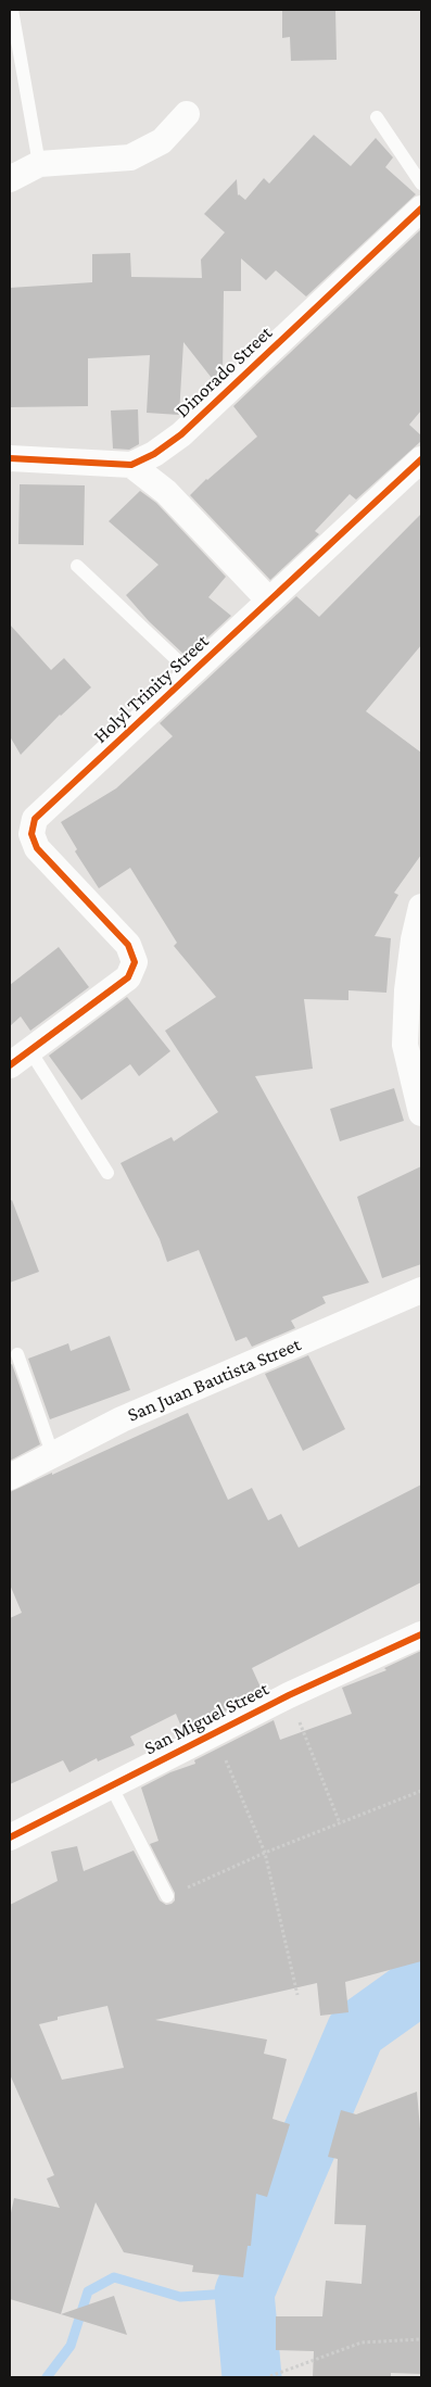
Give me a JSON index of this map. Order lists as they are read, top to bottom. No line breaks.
{"streets":{"street":["Dinorado Street","Holyl Trinity Street","San Juan Bautista Street","San Miguel Street"]}}
